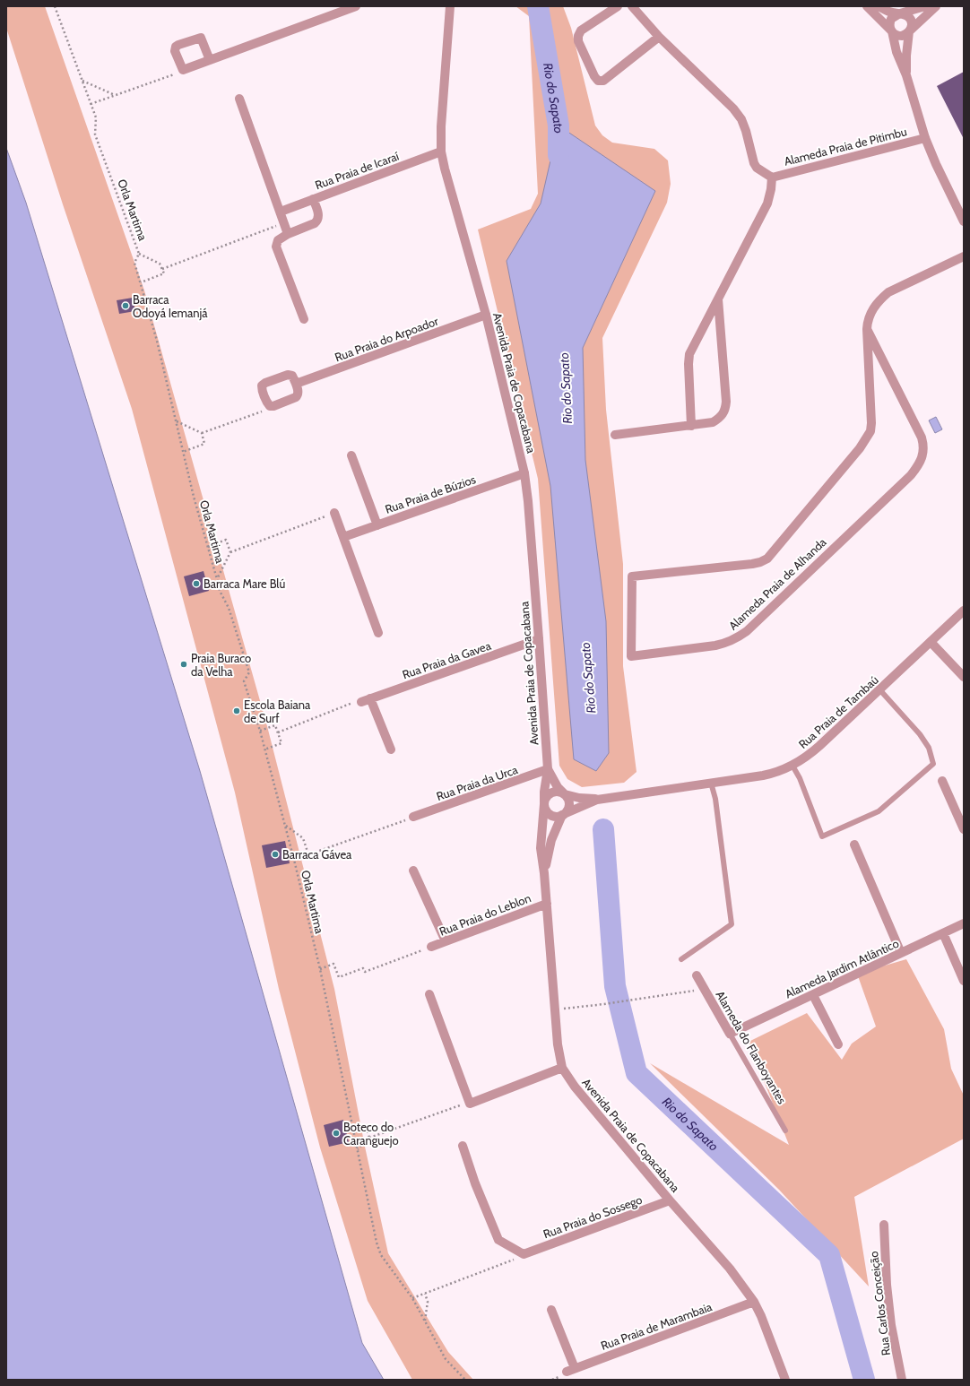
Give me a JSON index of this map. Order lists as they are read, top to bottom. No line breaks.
{"streets":{"street":["Alameda Praia de Pitimbu","Rua Praia de Icaraí","Rua Praia do Arpoador","Avenida Praia de Copacabana","Rua Praia de Búzios","Alameda Praia de Alhanda","Rua Praia da Gavea","Rua Praia de Tambaú","Rua Praia da Urca","Rua Praia do Leblon","Alameda Jardim Atlântico","Alameda do Flanboyantes","Rua Praia do Sossego","Rua Carlos Conceição","Rua Praia de Marambaia"],"path":["Orla Martima"]},"crossings":[["Rua Praia de Icaraí","Avenida Praia de Copacabana"],["Rua Praia do Arpoador","Avenida Praia de Copacabana"],["Avenida Praia de Copacabana","Rua Praia de Búzios"],["Avenida Praia de Copacabana","Rua Praia da Gavea"],["Avenida Praia de Copacabana","Rua Praia de Tambaú"],["Avenida Praia de Copacabana","Rua Praia da Urca"],["Avenida Praia de Copacabana","Rua Praia do Leblon"],["Avenida Praia de Copacabana","Rua Praia do Sossego"],["Avenida Praia de Copacabana","Rua Praia de Marambaia"],["Alameda Jardim Atlântico","Alameda do Flanboyantes"]],"water":["Rio do Sapato"],"places":["Barraca Odoyá Iemanjá","Barraca Mare Blú","Praia Buraco da Velha","Escola Baiana de Surf","Barraca Gávea","Boteco do Caranguejo"]}
